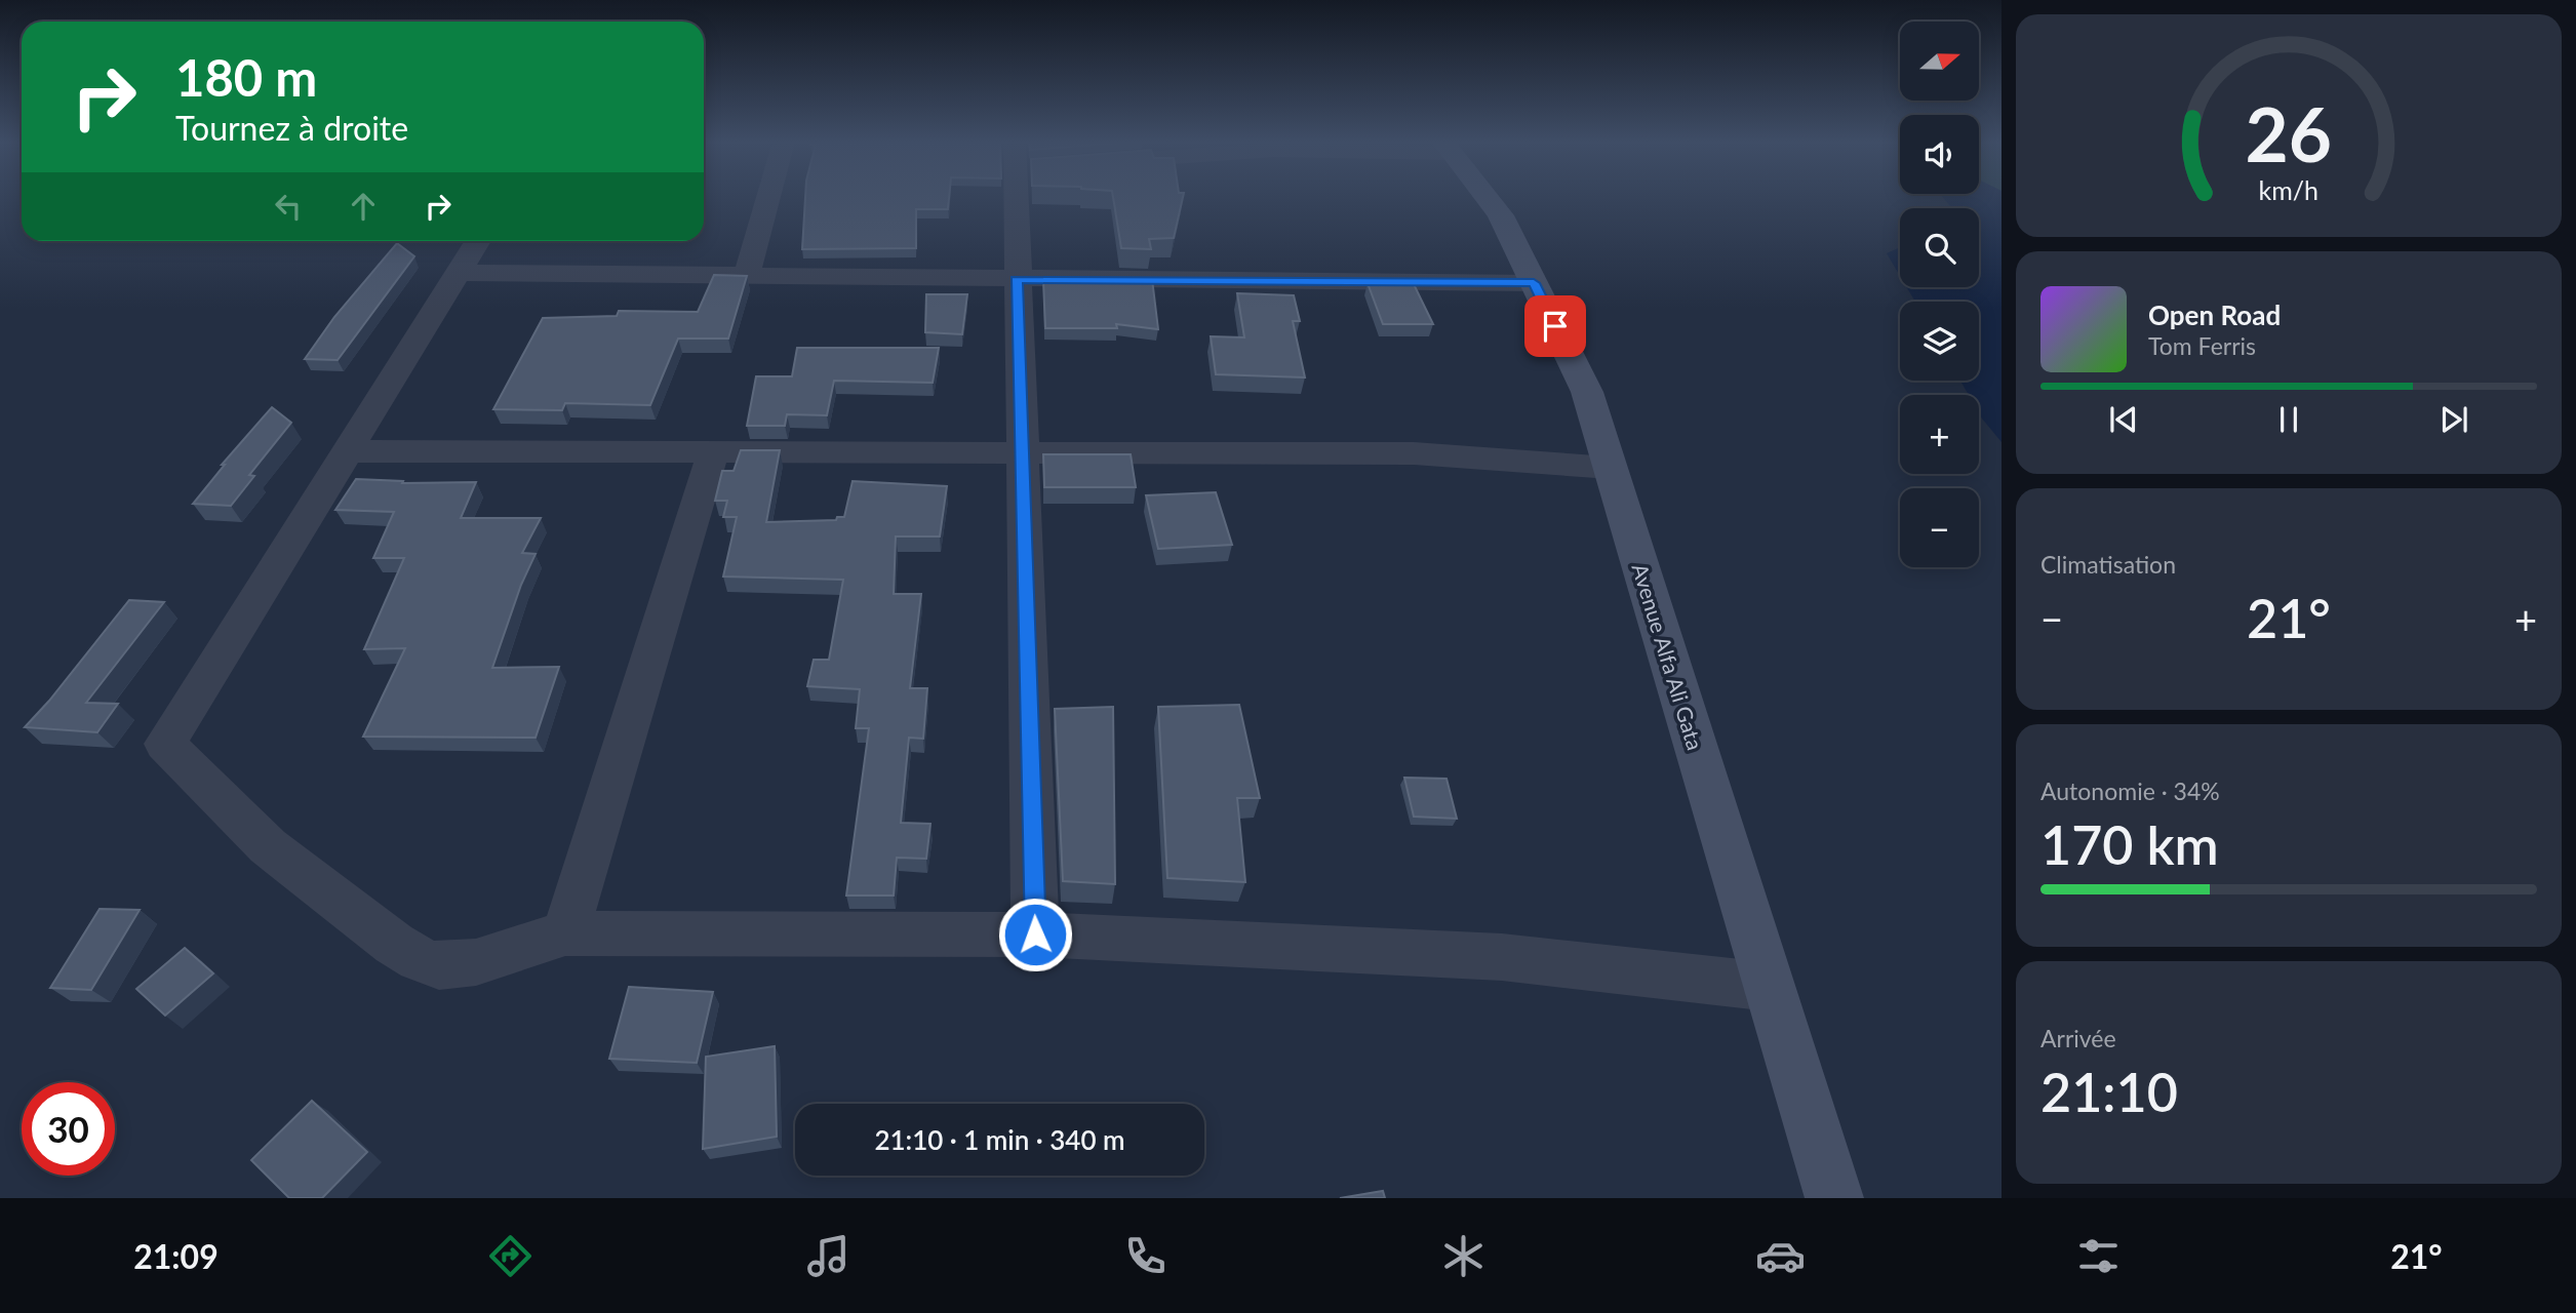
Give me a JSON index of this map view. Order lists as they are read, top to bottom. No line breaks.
{"streets":{"street":["Avenue Alfa Ali Gata"]},"north":"right","page":{"map_buttons":["+","−"],"turn":["180 m","Tournez à droite"],"song":["Open Road","Tom Ferris"],"tile":["Climatisation",["Autonomie · 34%","170 km"],["Arrivée","21:10"]],"heat":["−","21°","+"],"limit":"30","trip":"21:10 · 1 min · 340 m","tabs":["21:09","21°"],"gauge":["26","km/h"]}}
